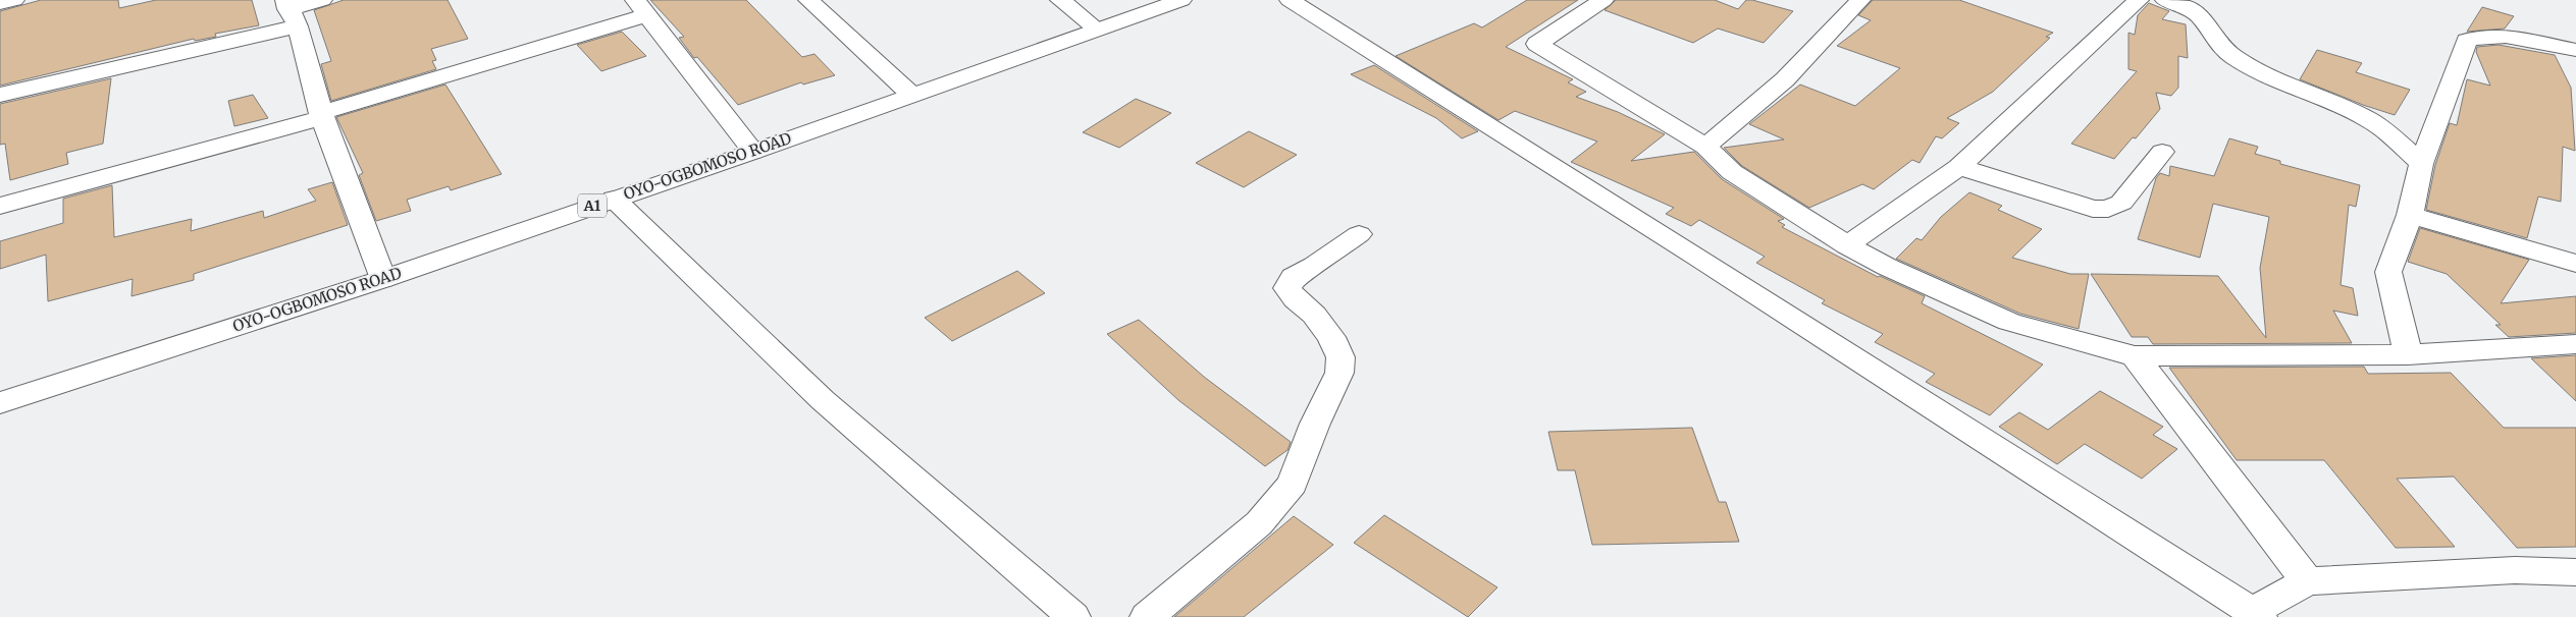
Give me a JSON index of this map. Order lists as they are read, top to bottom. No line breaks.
{"streets":{"main road":["OYO-OGBOMOSO ROAD","A1"]}}
